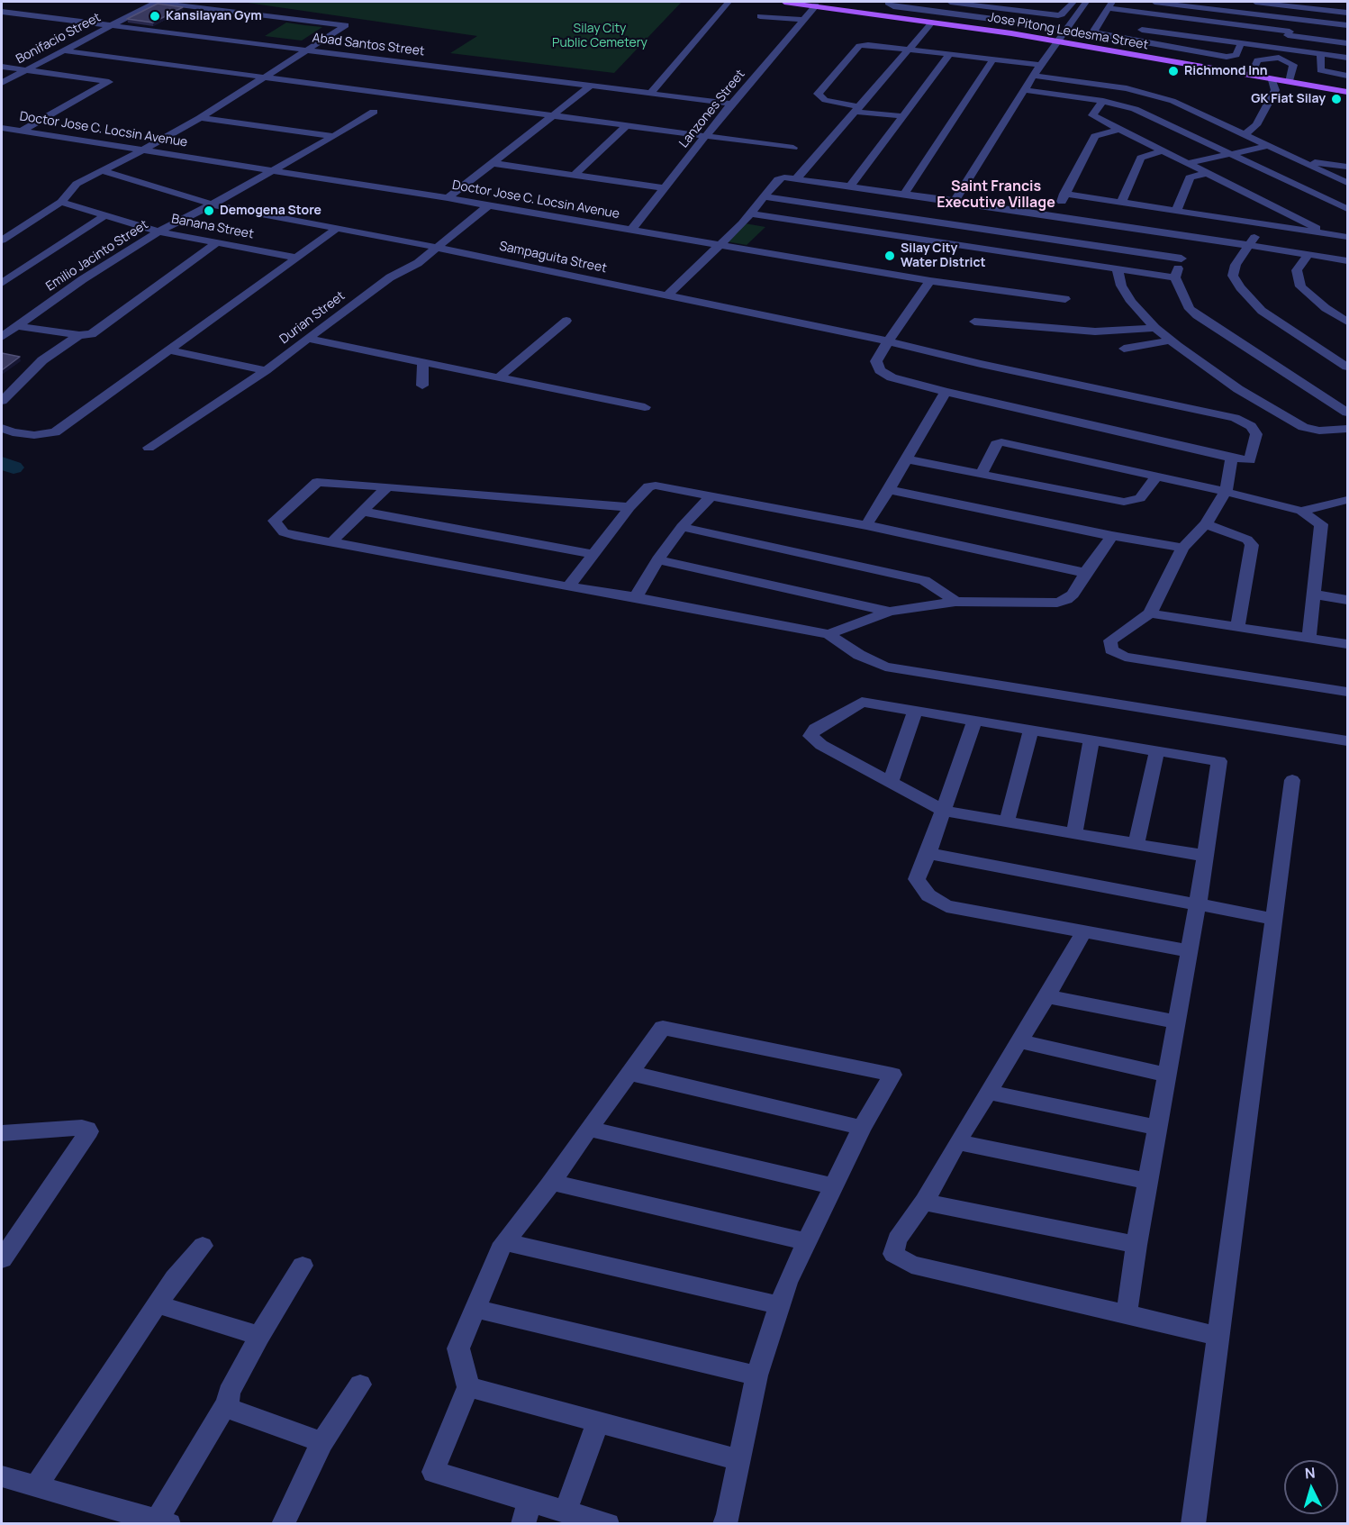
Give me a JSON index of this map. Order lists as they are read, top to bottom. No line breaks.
{"streets":{"main road":["Jose Pitong Ledesma Street"],"street":["Bonifacio Street","Abad Santos Street","Lanzones Street","Doctor Jose C. Locsin Avenue","Banana Street","Emilio Jacinto Street","Sampaguita Street","Durian Street"]},"crossings":[["Jose Pitong Ledesma Street","Lanzones Street"],["Bonifacio Street","Abad Santos Street"],["Abad Santos Street","Lanzones Street"],["Lanzones Street","Doctor Jose C. Locsin Avenue"],["Doctor Jose C. Locsin Avenue","Emilio Jacinto Street"],["Doctor Jose C. Locsin Avenue","Durian Street"],["Banana Street","Emilio Jacinto Street"],["Emilio Jacinto Street","Sampaguita Street"],["Sampaguita Street","Durian Street"]],"districts":["Saint Francis Executive Village"],"parks":["Silay City Public Cemetery"],"places":["Kansilayan Gym","Richmond Inn","GK Fiat Silay","Demogena Store","Silay City Water District"],"north":"top"}
